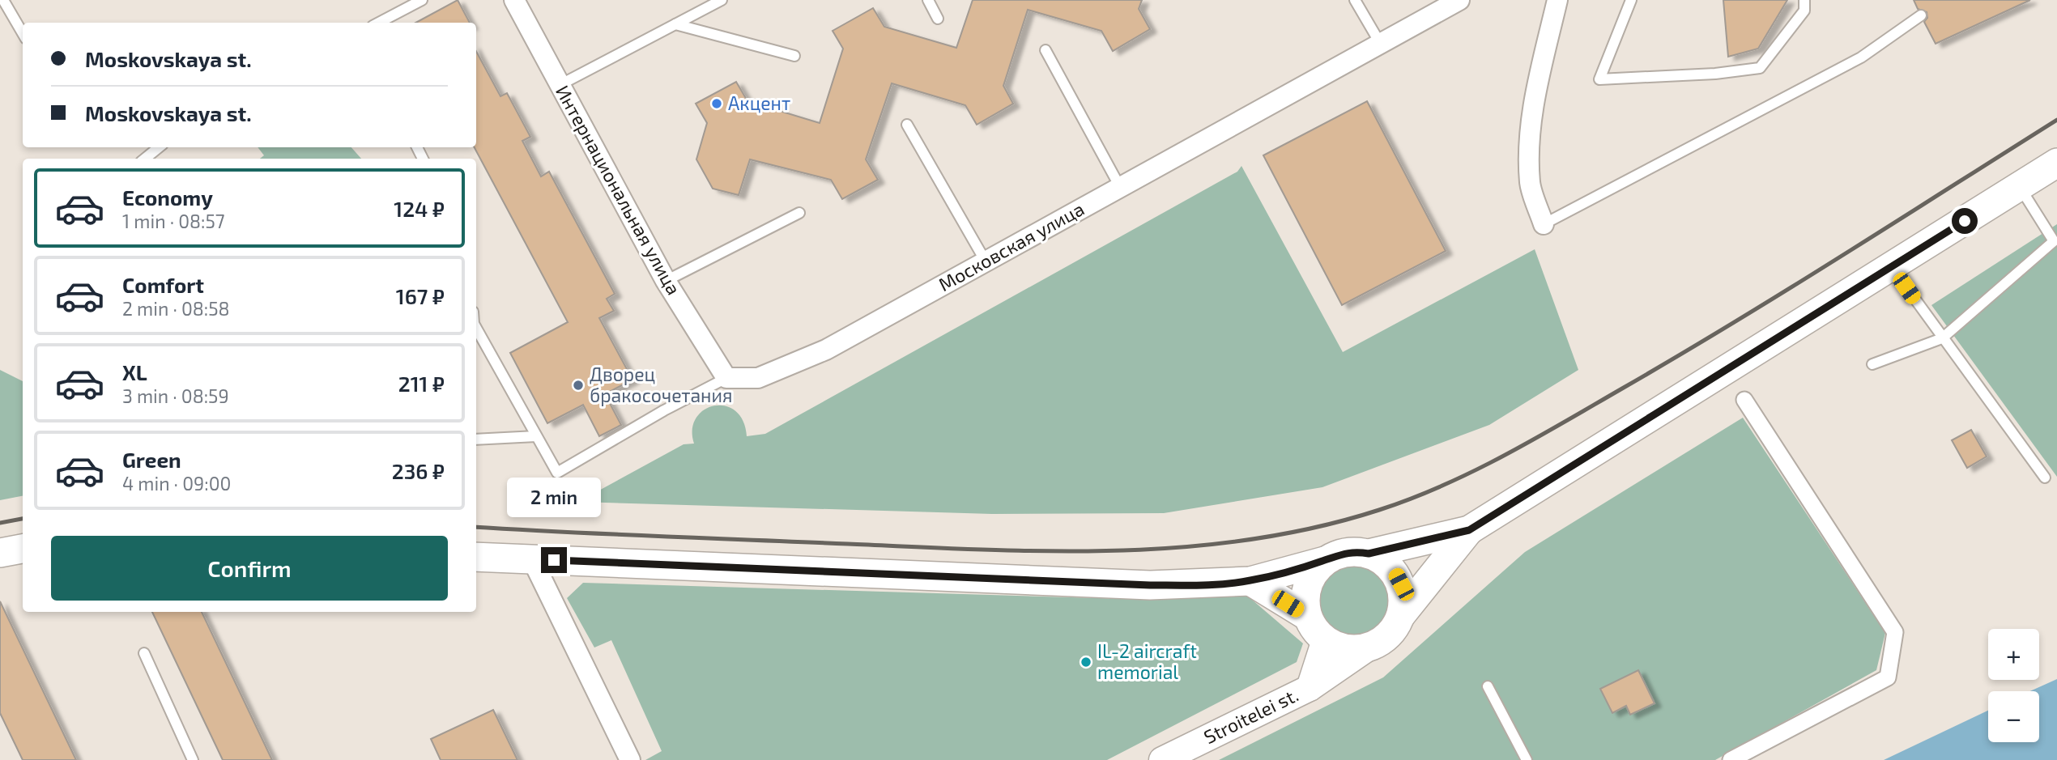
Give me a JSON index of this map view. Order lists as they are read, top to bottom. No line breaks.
{"streets":{"street":["Интернациональная улица","Московская улица","Stroitelei st."]},"crossings":[["Интернациональная улица","Московская улица"]],"places":["Акцент","Дворец бракосочетания","IL-2 aircraft memorial"],"page":{"banner":["Moskovskaya st.","Moskovskaya st."],"list":[{"name":"Economy","note":"1 min · 08:57","value":"124 ₽"},{"name":"Comfort","note":"2 min · 08:58","value":"167 ₽"},{"name":"XL","note":"3 min · 08:59","value":"211 ₽"},{"name":"Green","note":"4 min · 09:00","value":"236 ₽"}],"bubble":"2 min","buttons":"Confirm","map_buttons":["+","−"]}}
